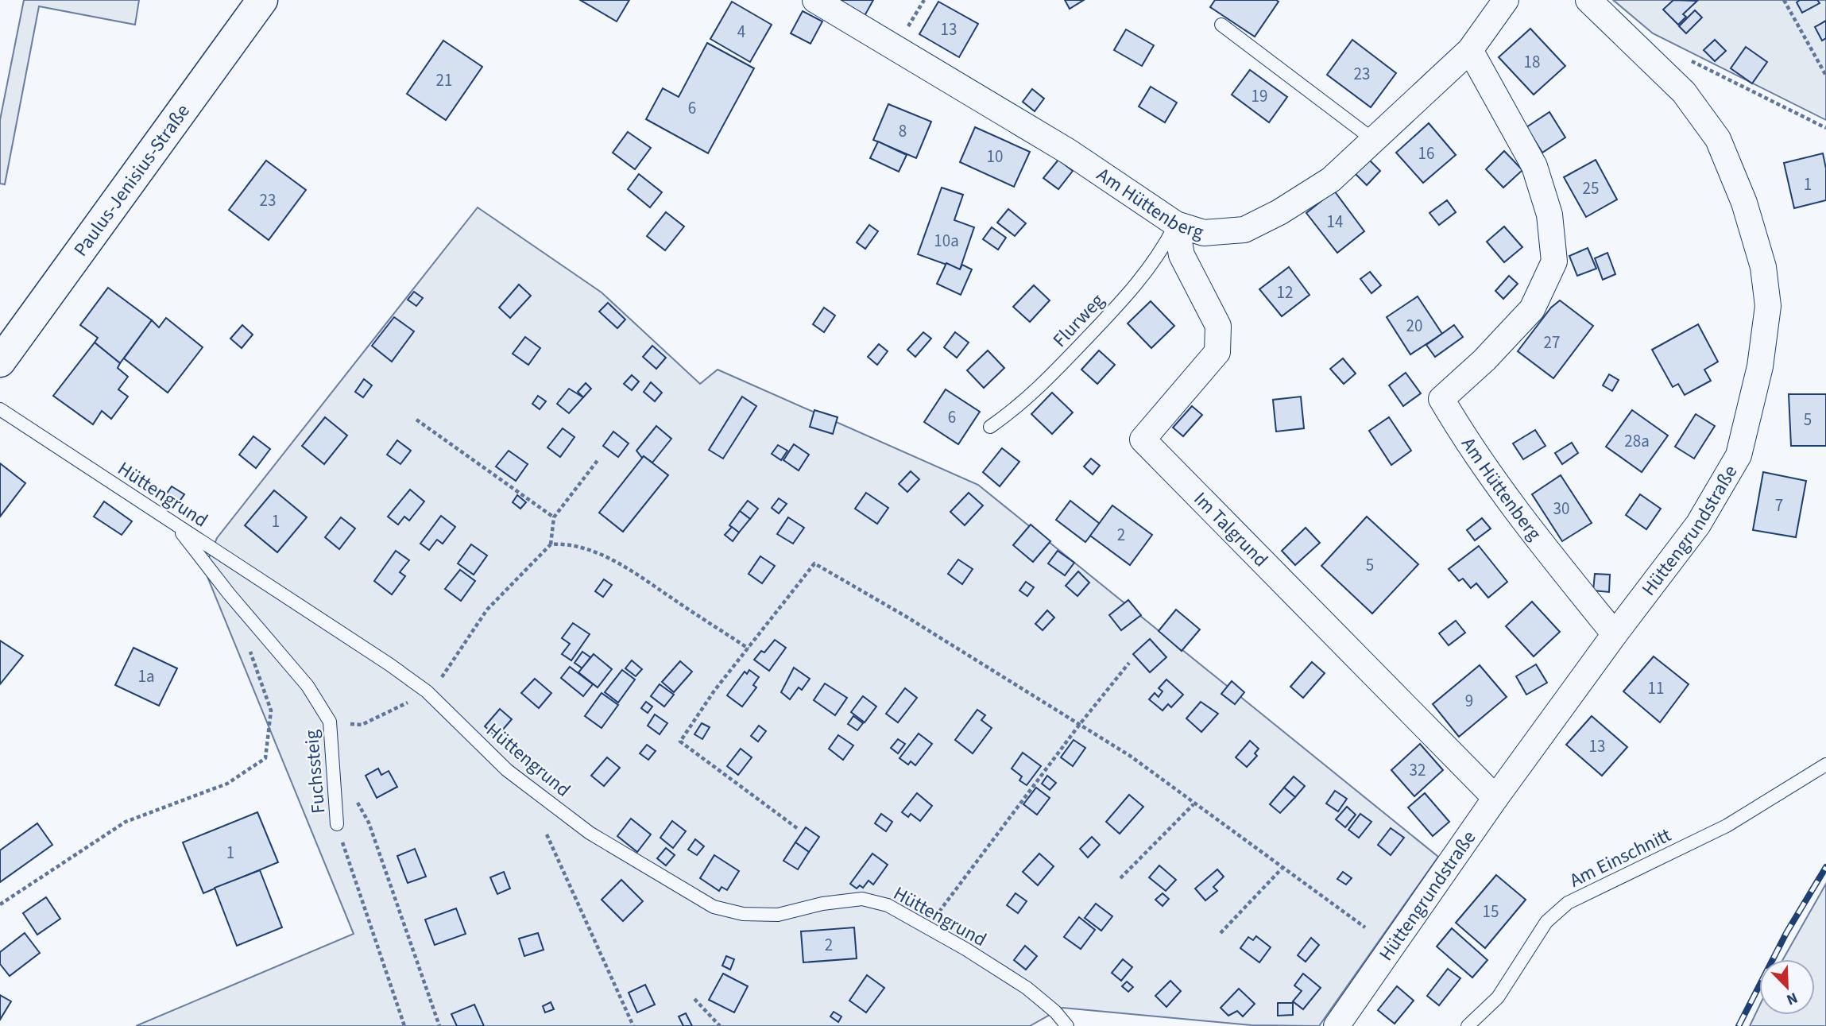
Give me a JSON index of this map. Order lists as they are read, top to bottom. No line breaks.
{"streets":{"main road":["Paulus-Jenisius-Straße"],"street":["Am Hüttenberg","Im Talgrund","Hüttengrundstraße"],"lane":["Flurweg","Hüttengrund","Fuchssteig","Am Einschnitt"]},"crossings":[["Am Hüttenberg","Flurweg"],["Am Hüttenberg","Im Talgrund"],["Am Hüttenberg","Hüttengrundstraße"],["Flurweg","Im Talgrund"],["Hüttengrund","Fuchssteig"],["Im Talgrund","Hüttengrundstraße"]],"house_numbers":["13","4","18","23","21","19","6","8","16","10","1","25","23","14","10a","12","20","27","6","5","28a","7","30","1","2","5","1a","11","9","13","32","1","15","2"],"north":"bottom right"}
